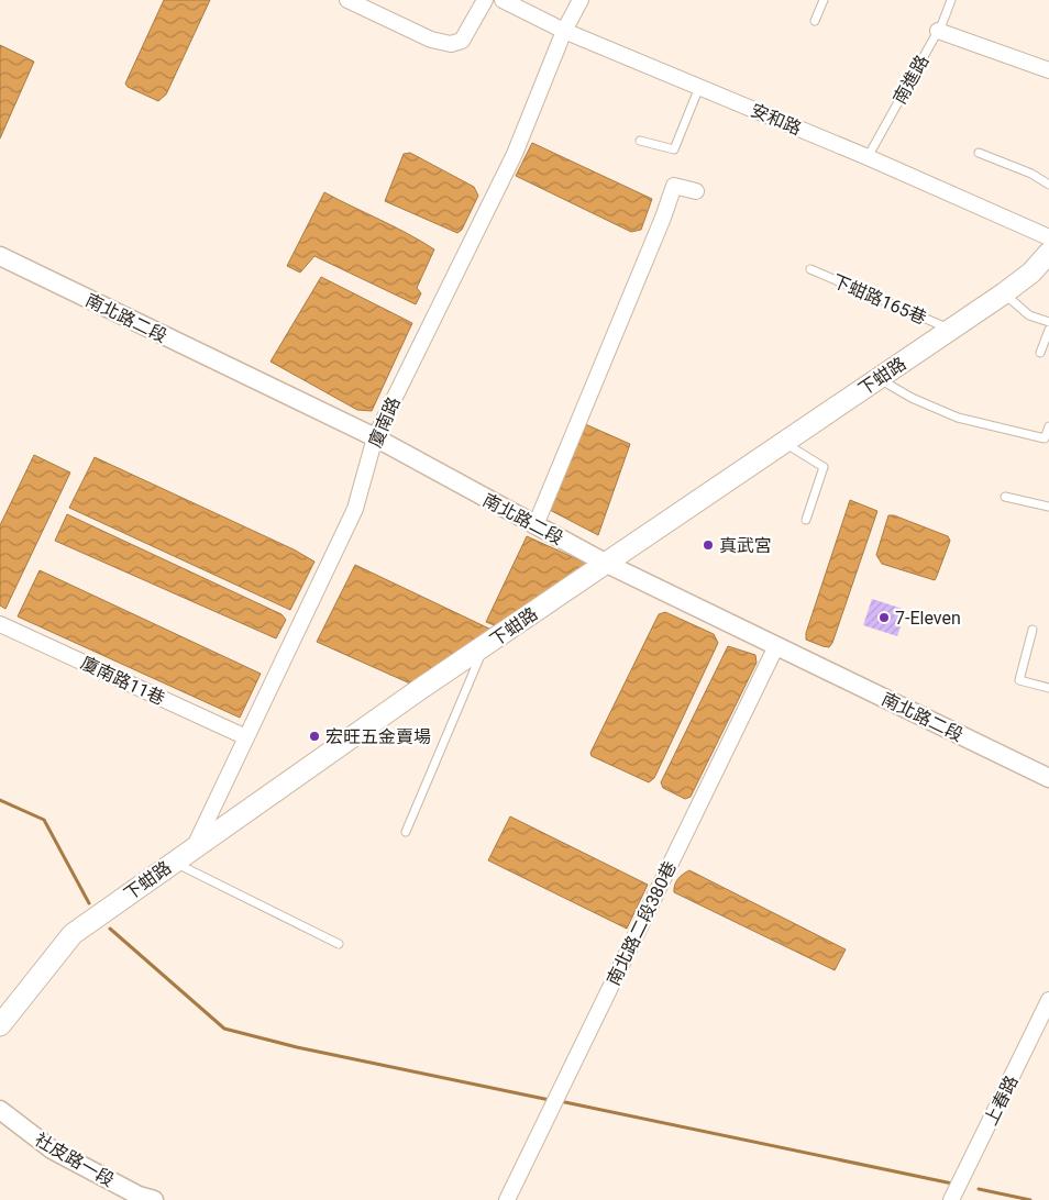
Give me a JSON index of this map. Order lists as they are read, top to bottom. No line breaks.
{"streets":{"main road":["下蚶路"],"street":["安和路","南北路二段","廈南路","廈南路11巷","南北路二段380巷","上春路","社皮路一段"],"lane":["南進路","下蚶路165巷"]},"crossings":[["南進路","安和路"],["安和路","廈南路"],["下蚶路165巷","下蚶路"],["南北路二段","下蚶路"],["南北路二段","廈南路"],["南北路二段","南北路二段380巷"],["下蚶路","廈南路"],["廈南路","廈南路11巷"]],"places":["真武宮","7-Eleven","宏旺五金賣場"]}
